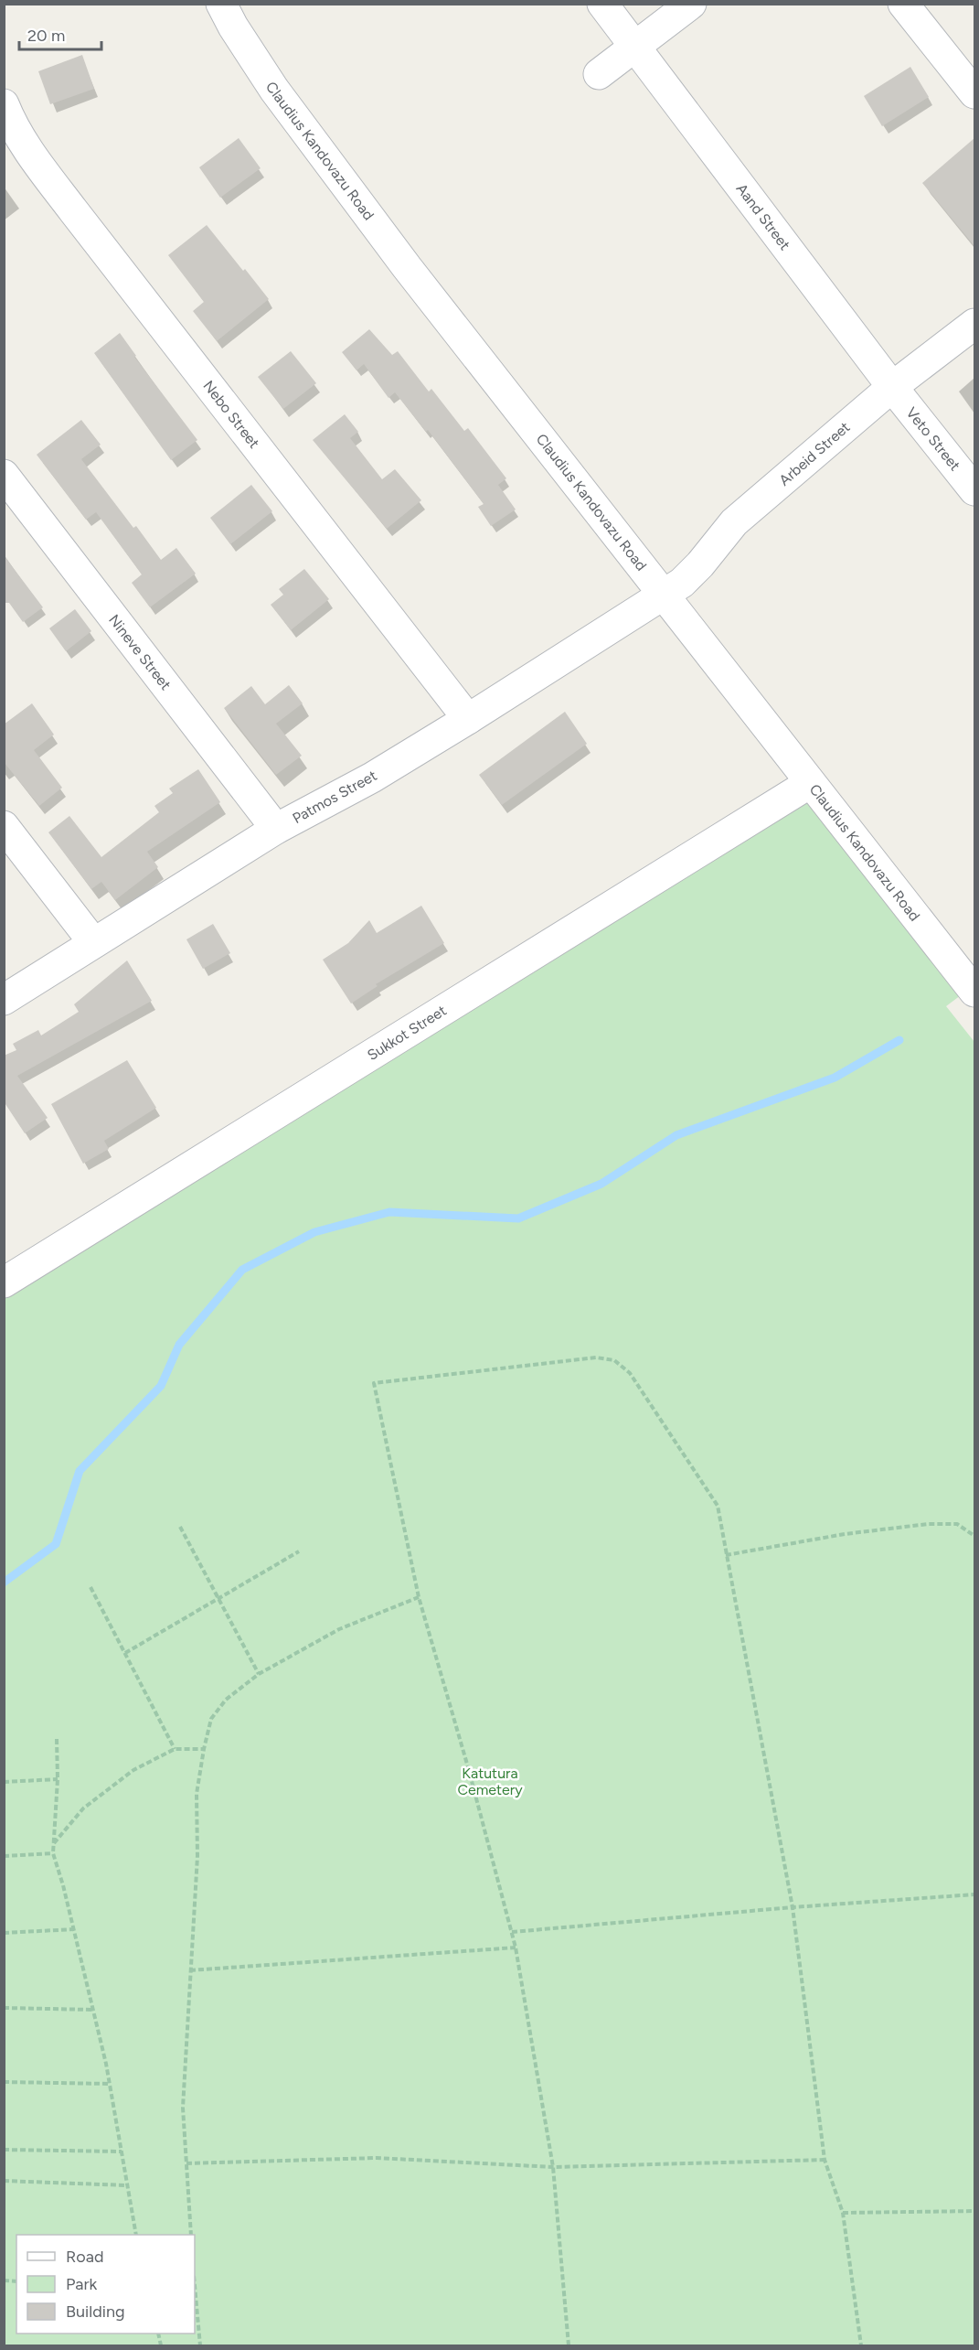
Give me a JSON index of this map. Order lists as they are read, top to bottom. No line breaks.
{"streets":{"street":["Claudius Kandovazu Road","Aand Street","Nebo Street","Veto Street","Arbeid Street","Nineve Street","Patmos Street","Sukkot Street"]},"crossings":[["Claudius Kandovazu Road","Arbeid Street"],["Claudius Kandovazu Road","Patmos Street"],["Claudius Kandovazu Road","Sukkot Street"],["Aand Street","Veto Street"],["Aand Street","Arbeid Street"],["Nebo Street","Patmos Street"],["Veto Street","Arbeid Street"],["Arbeid Street","Patmos Street"],["Nineve Street","Patmos Street"]],"parks":["Katutura Cemetery"],"legend":["Road","Park","Building"],"scale_bar":"20 m"}
